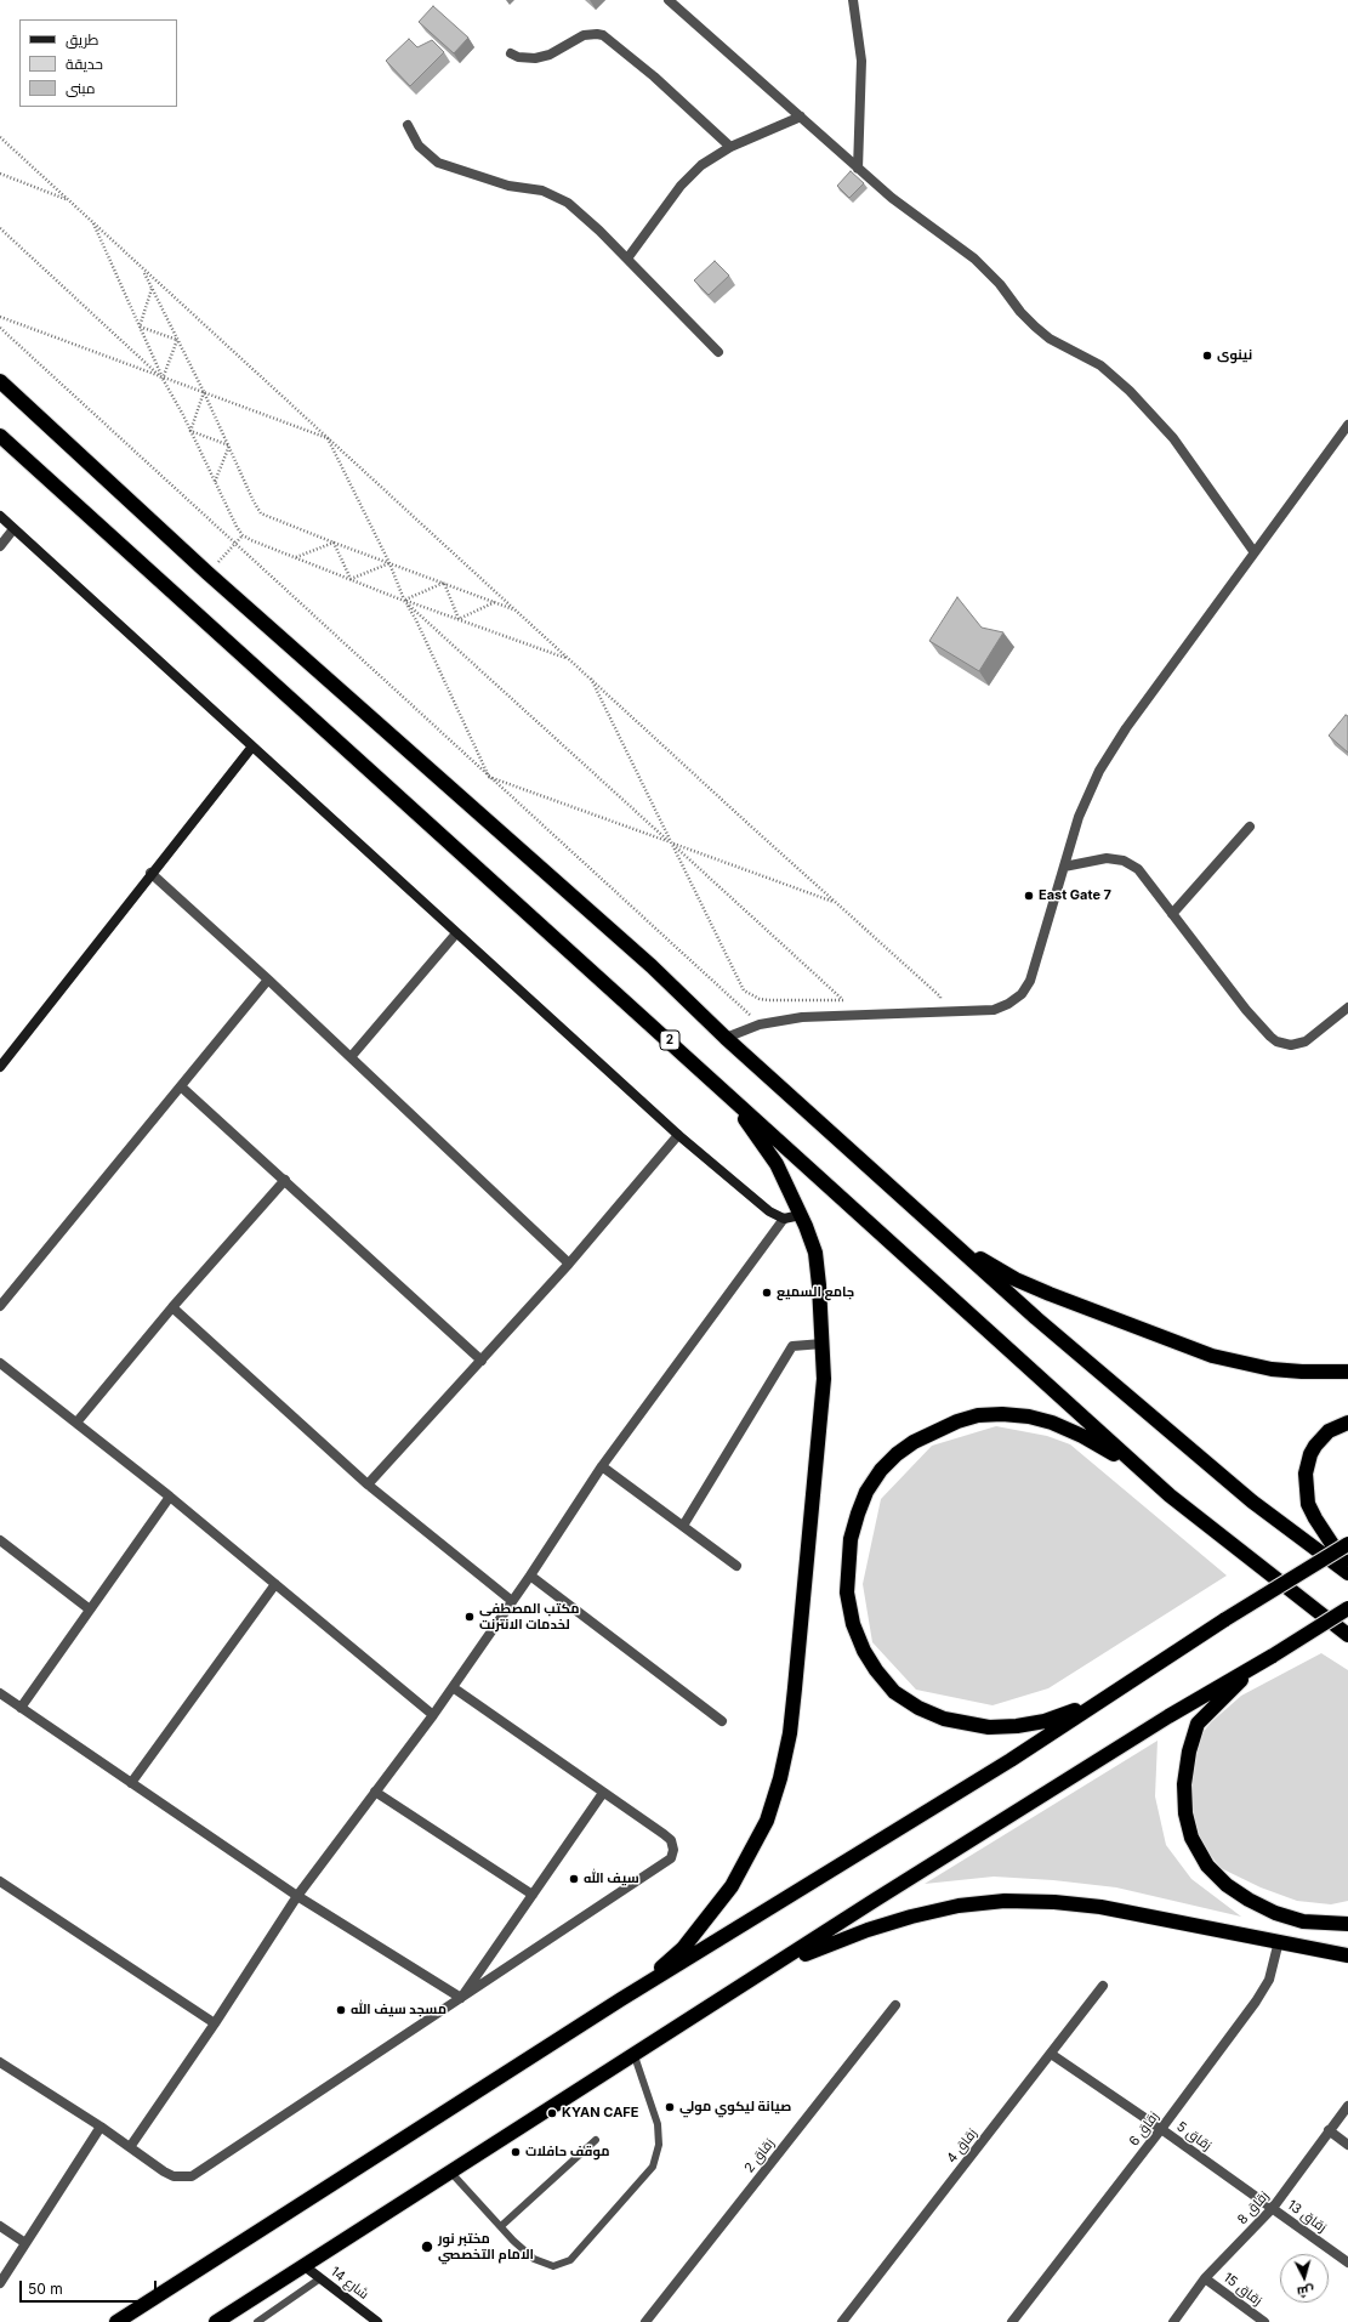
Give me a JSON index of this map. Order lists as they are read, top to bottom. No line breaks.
{"streets":{"highway":["2"],"street":["زقاق 6","زقاق 5","زقاق 4","زقاق 2","زقاق 8","زقاق 13","شارع 14","زقاق 15"]},"crossings":[["زقاق 6","زقاق 5"],["زقاق 5","زقاق 4"],["زقاق 5","زقاق 8"],["زقاق 5","زقاق 13"],["زقاق 8","زقاق 13"],["زقاق 8","زقاق 15"]],"places":["نينوى","East Gate 7","جامع السميع","مكتب المصطفى لخدمات الانترنت","سيف الله","مسجد سيف الله","صيانة ليكوي مولي","KYAN CAFE","موقف حافلات","مختبر نور الامام التخصصي"],"legend":["طريق","حديقة","مبنى"],"scale_bar":"50 m","north":"bottom"}
